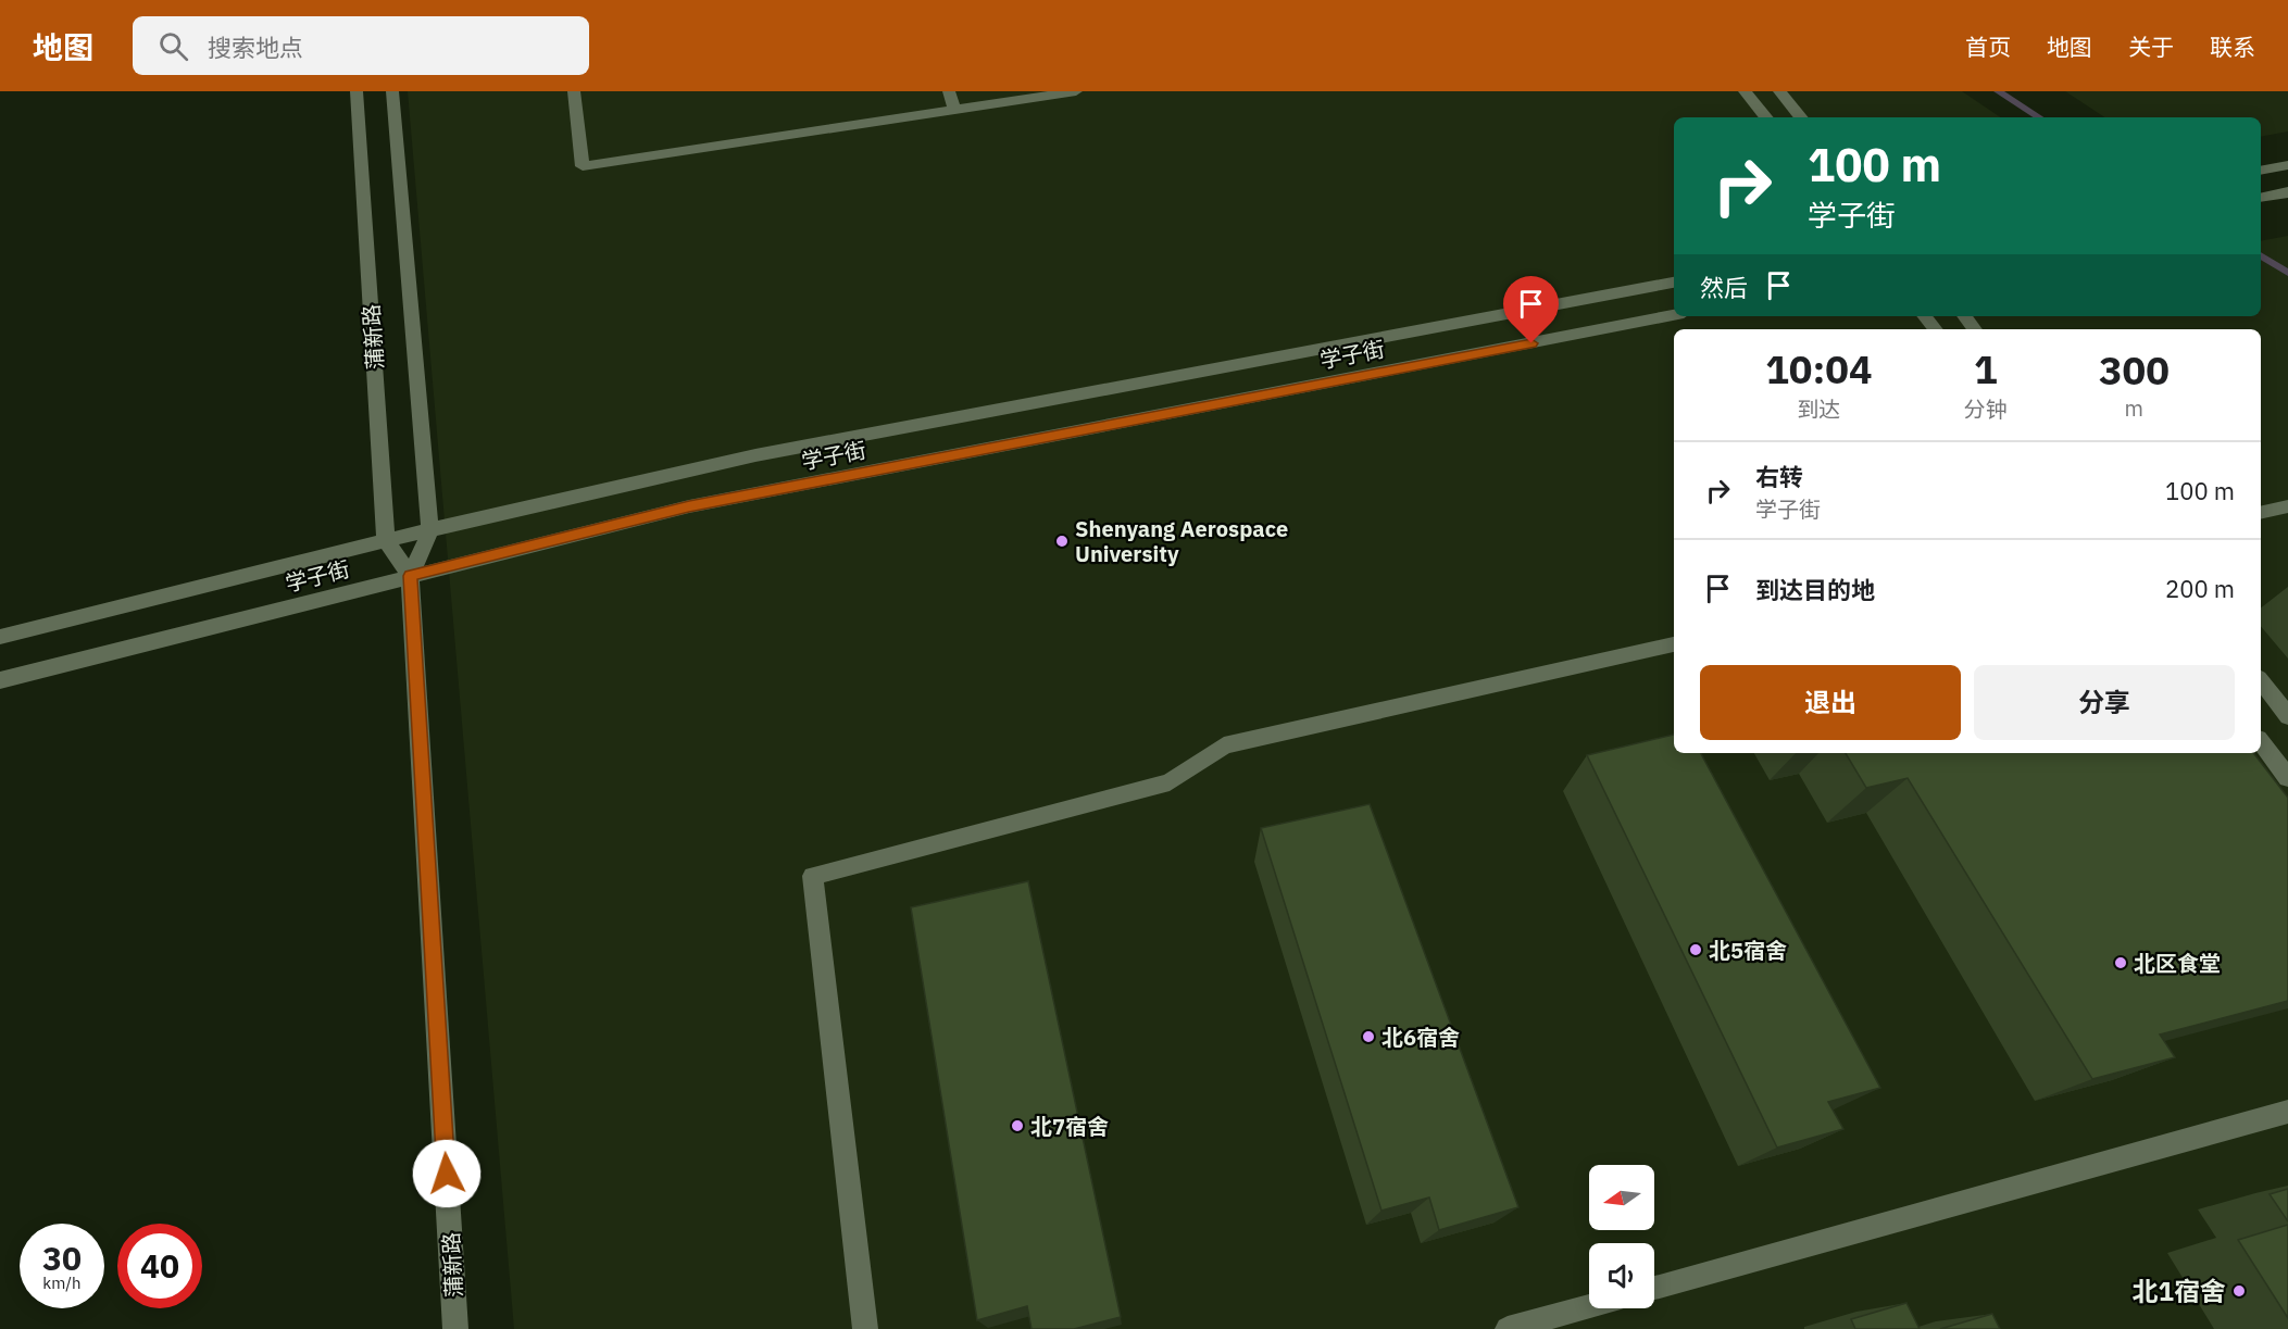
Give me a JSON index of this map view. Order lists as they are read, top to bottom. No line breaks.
{"streets":{"street":["蒲新路","学子街"]},"crossings":[["蒲新路","学子街"]],"places":["Shenyang Aerospace University","北5宿舍","北区食堂","北6宿舍","北7宿舍","北1宿舍"],"north":"left","page":{"header":"地图","search":"搜索地点","nav":["首页","地图","关于","联系"],"turn":["100 m","学子街"],"then":"然后","eta":["10:04","到达","1","分钟","300","m"],"list":[{"name":"右转","note":"学子街","value":"100 m"},{"name":"到达目的地","value":"200 m"}],"buttons":["退出","分享"],"speed":"30 km/h","limit":"40"}}
